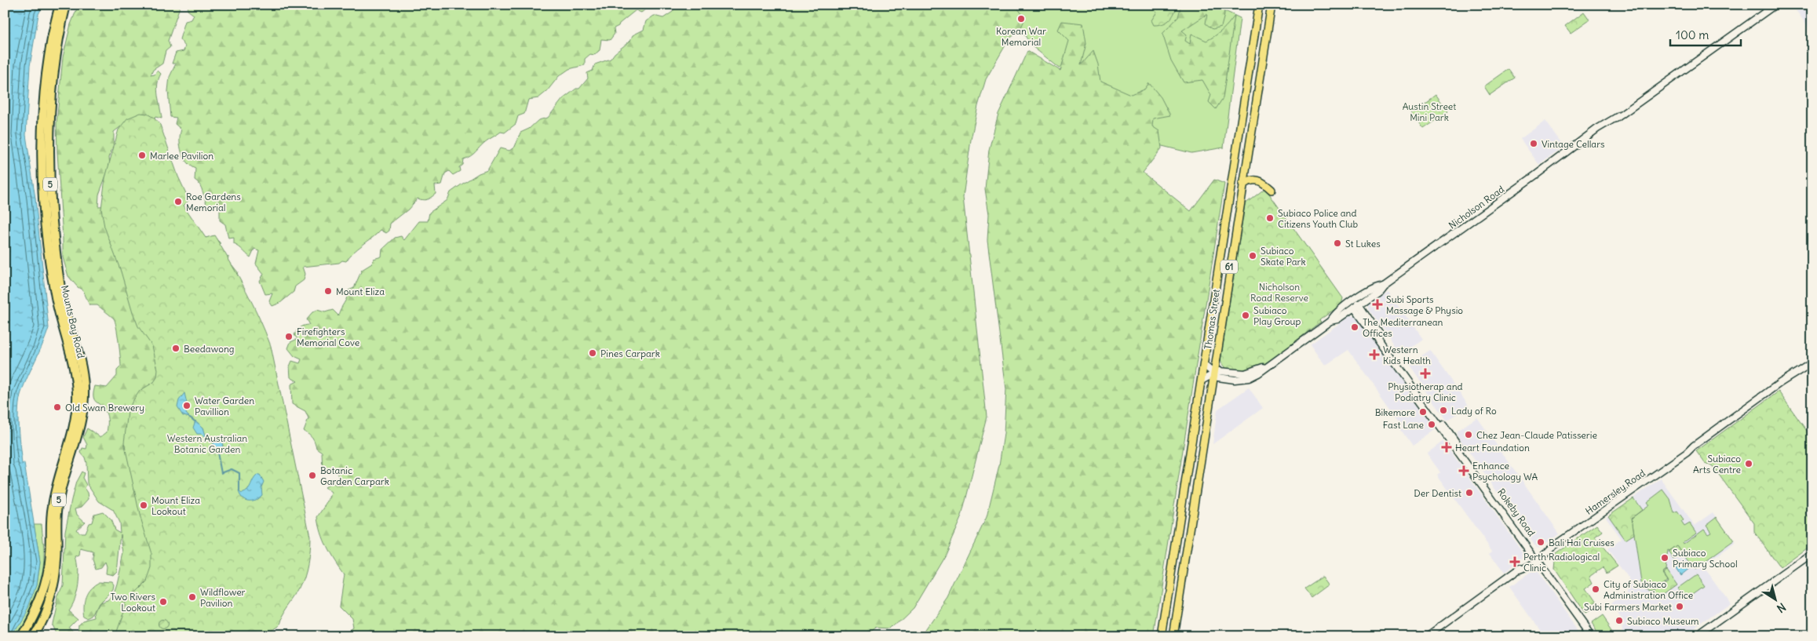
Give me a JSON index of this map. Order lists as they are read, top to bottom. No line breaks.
{"streets":{"highway":["5","Mounts Bay Road"],"main road":["Nicholson Road","61","Thomas Street","Hamersley Road","Rokeby Road"]},"crossings":[["Nicholson Road","Thomas Street"],["Nicholson Road","Rokeby Road"],["Hamersley Road","Rokeby Road"]],"parks":["Austin Street Mini Park","Nicholson Road Reserve","Western Australian Botanic Garden"],"places":{"other":["Korean War Memorial","Vintage Cellars","Marlee Pavilion","Roe Gardens Memorial","Subiaco Police and Citizens Youth Club","St Lukes","Subiaco Skate Park","Mount Eliza","Subiaco Play Group","The Mediterranean Offices","Firefighters Memorial Cove","Beedawong","Pines Carpark","Water Garden Pavillion","Old Swan Brewery","Lady of Ro","Bikemore","Fast Lane","Chez Jean-Claude Patisserie","Subiaco Arts Centre","Botanic Garden Carpark","Der Dentist","Mount Eliza Lookout","Bali Hai Cruises","Subiaco Primary School","City of Subiaco Administration Office","Wildflower Pavilion","Two Rivers Lookout","Subi Farmers Market","Subiaco Museum"],"health":["Subi Sports Massage & Physio","Western Kids Health","Physiotherap and Podiatry Clinic","Heart Foundation","Enhance Psychology WA","Perth Radiological Clinic"]},"scale_bar":"100 m","north":"bottom right"}
